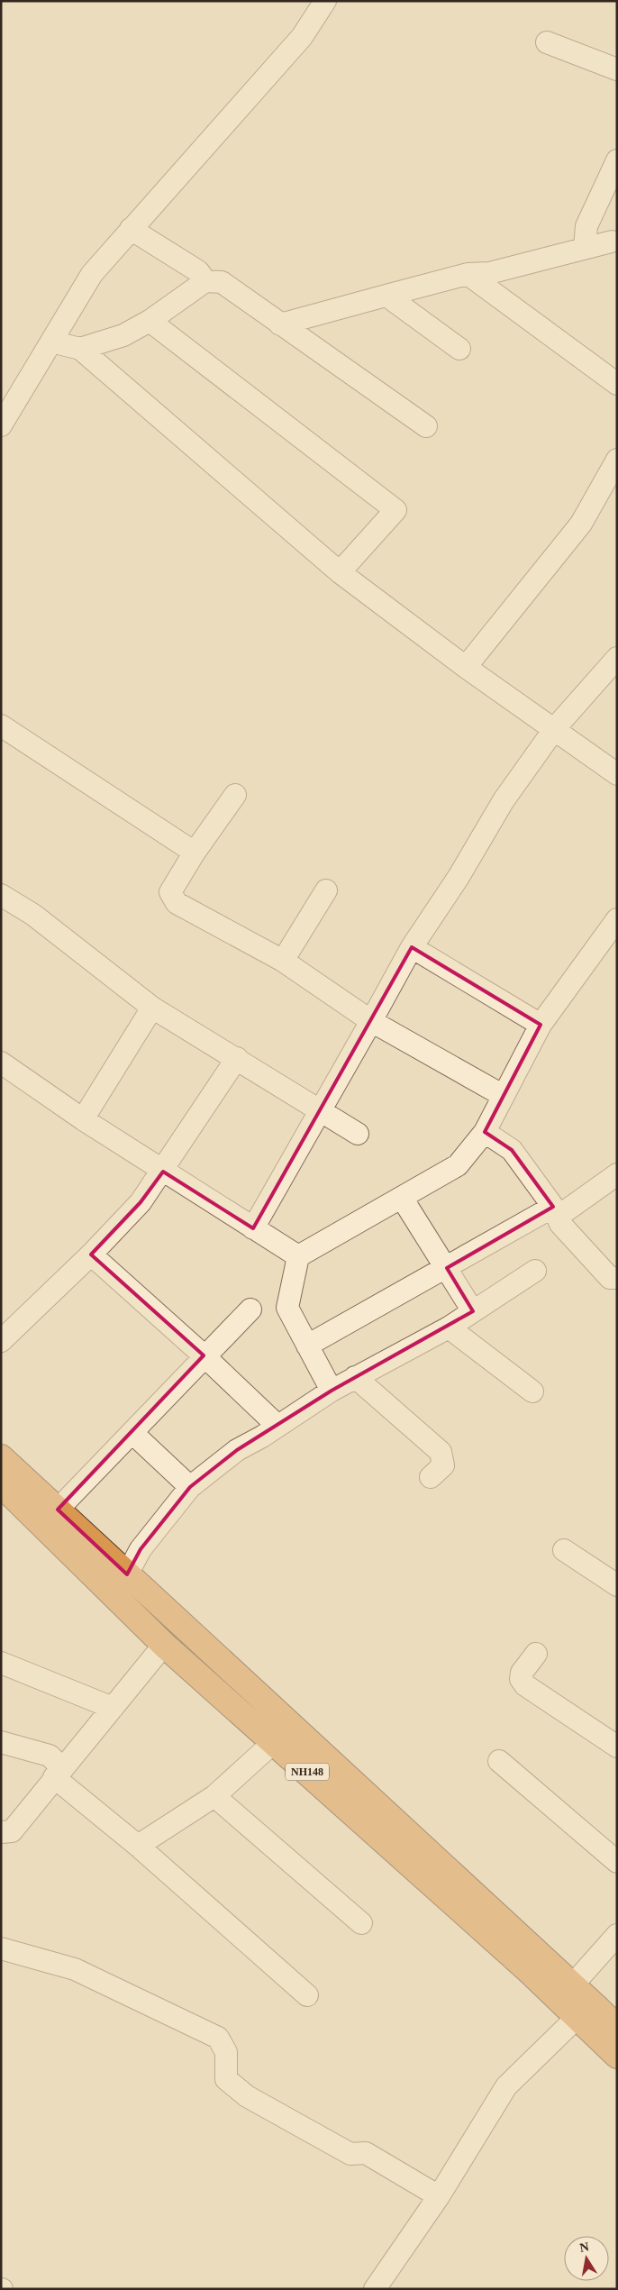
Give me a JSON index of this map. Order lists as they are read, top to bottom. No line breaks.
{"streets":{"highway":["NH148"]},"north":"top"}
